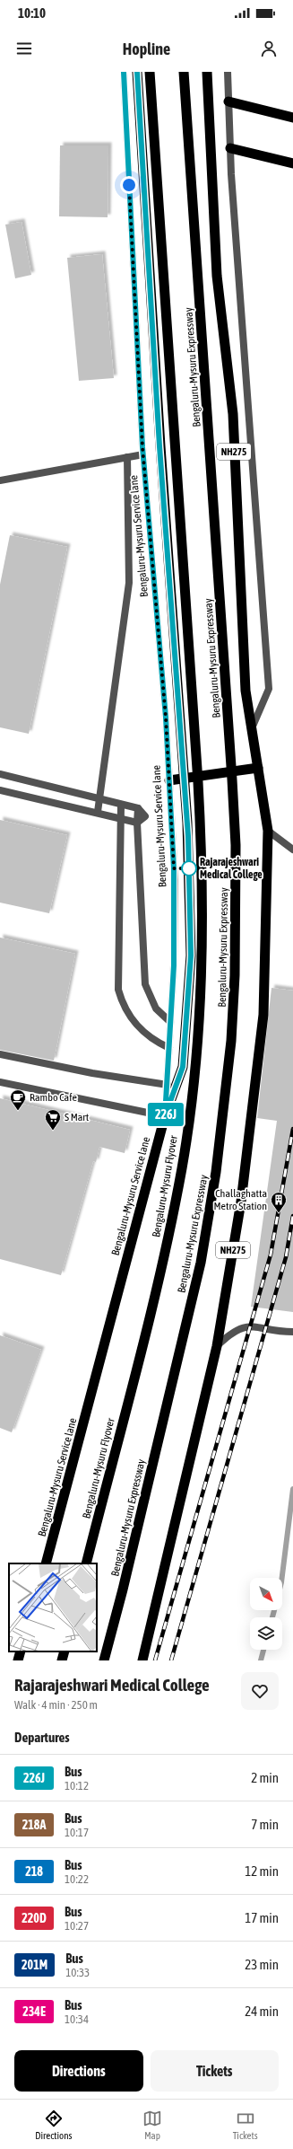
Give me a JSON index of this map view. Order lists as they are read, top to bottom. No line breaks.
{"streets":{"highway":["Bengaluru-Mysuru Expressway","NH275","Bengaluru-Mysuru Service lane","Bengaluru-Mysuru Flyover"]},"places":{"other":["Rajarajeshwari Medical College"],"cafe":["Rambo Cafe"],"supermarket":["S Mart"],"building":["Challaghatta Metro Station"]},"lines":["bus line 226J"],"north":"bottom right","page":{"status":"10:10","header":"Hopline","on_map":"226J","heading":[["Rajarajeshwari Medical College","Walk · 4 min · 250 m"],"Departures"],"list":[{"mark":"226J","name":"Bus","note":"10:12","value":"2 min"},{"mark":"218A","name":"Bus","note":"10:17","value":"7 min"},{"mark":"218","name":"Bus","note":"10:22","value":"12 min"},{"mark":"220D","name":"Bus","note":"10:27","value":"17 min"},{"mark":"201M","name":"Bus","note":"10:33","value":"23 min"},{"mark":"234E","name":"Bus","note":"10:34","value":"24 min"}],"buttons":["Directions","Tickets"],"tabs":["Directions","Map","Tickets"]}}
